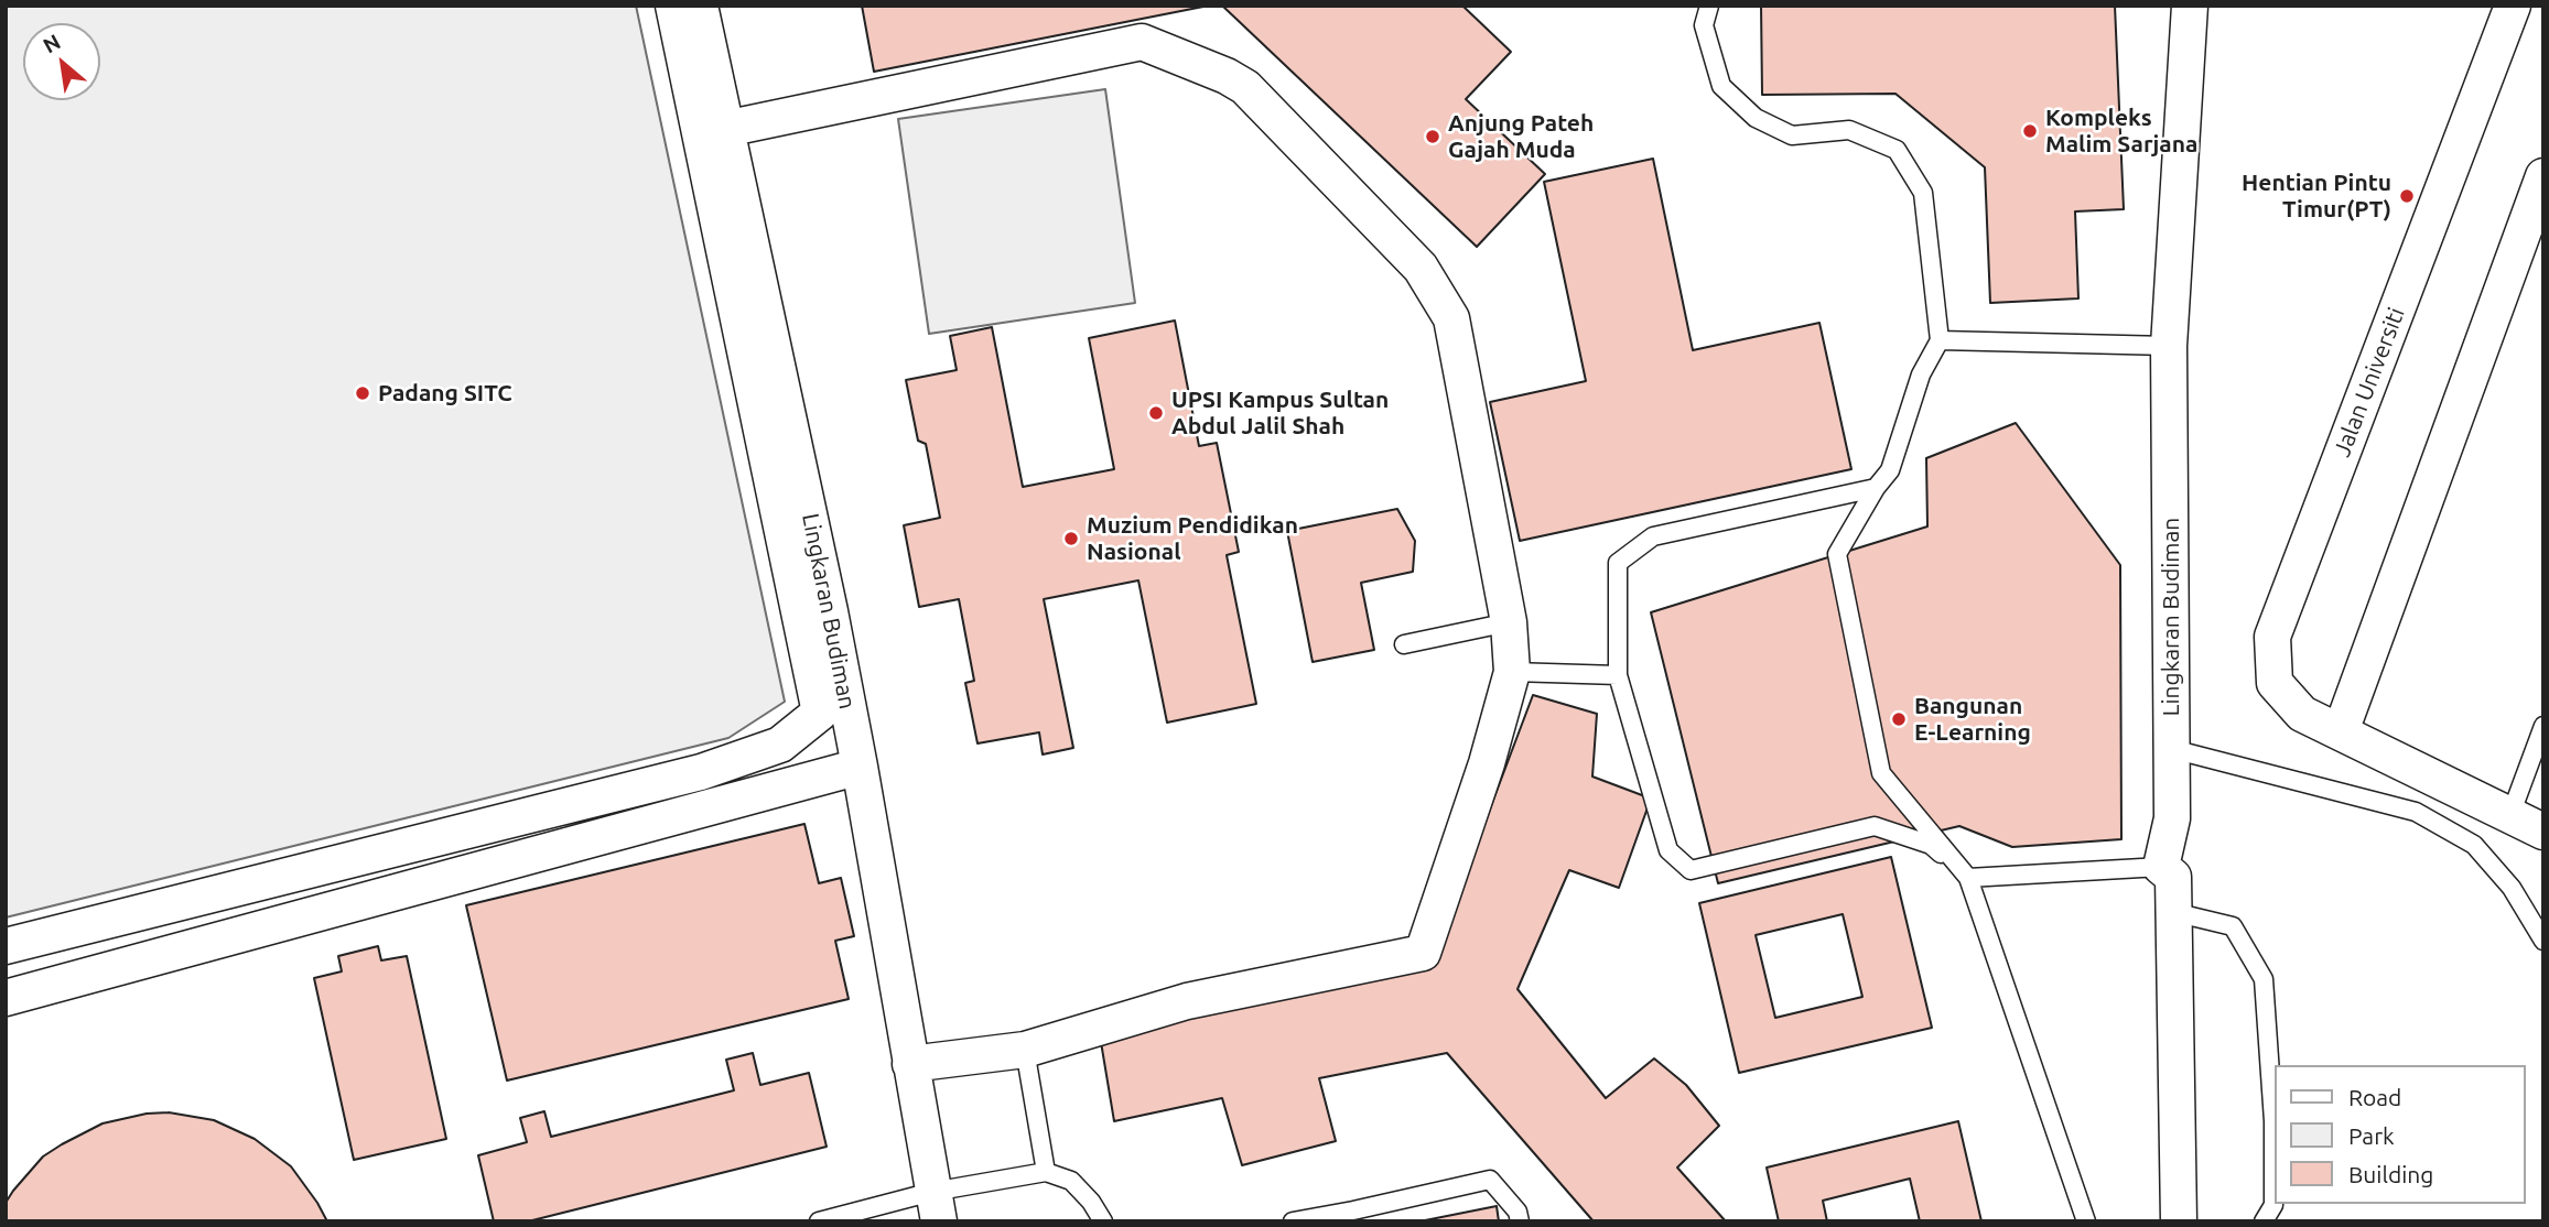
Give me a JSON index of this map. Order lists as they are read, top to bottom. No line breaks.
{"streets":{"street":["Jalan Universiti","Lingkaran Budiman"]},"places":["Kompleks Malim Sarjana","Anjung Pateh Gajah Muda","Hentian Pintu Timur(PT)","Padang SITC","UPSI Kampus Sultan Abdul Jalil Shah","Muzium Pendidikan Nasional","Bangunan E-Learning"],"legend":["Road","Park","Building"],"north":"top left"}
